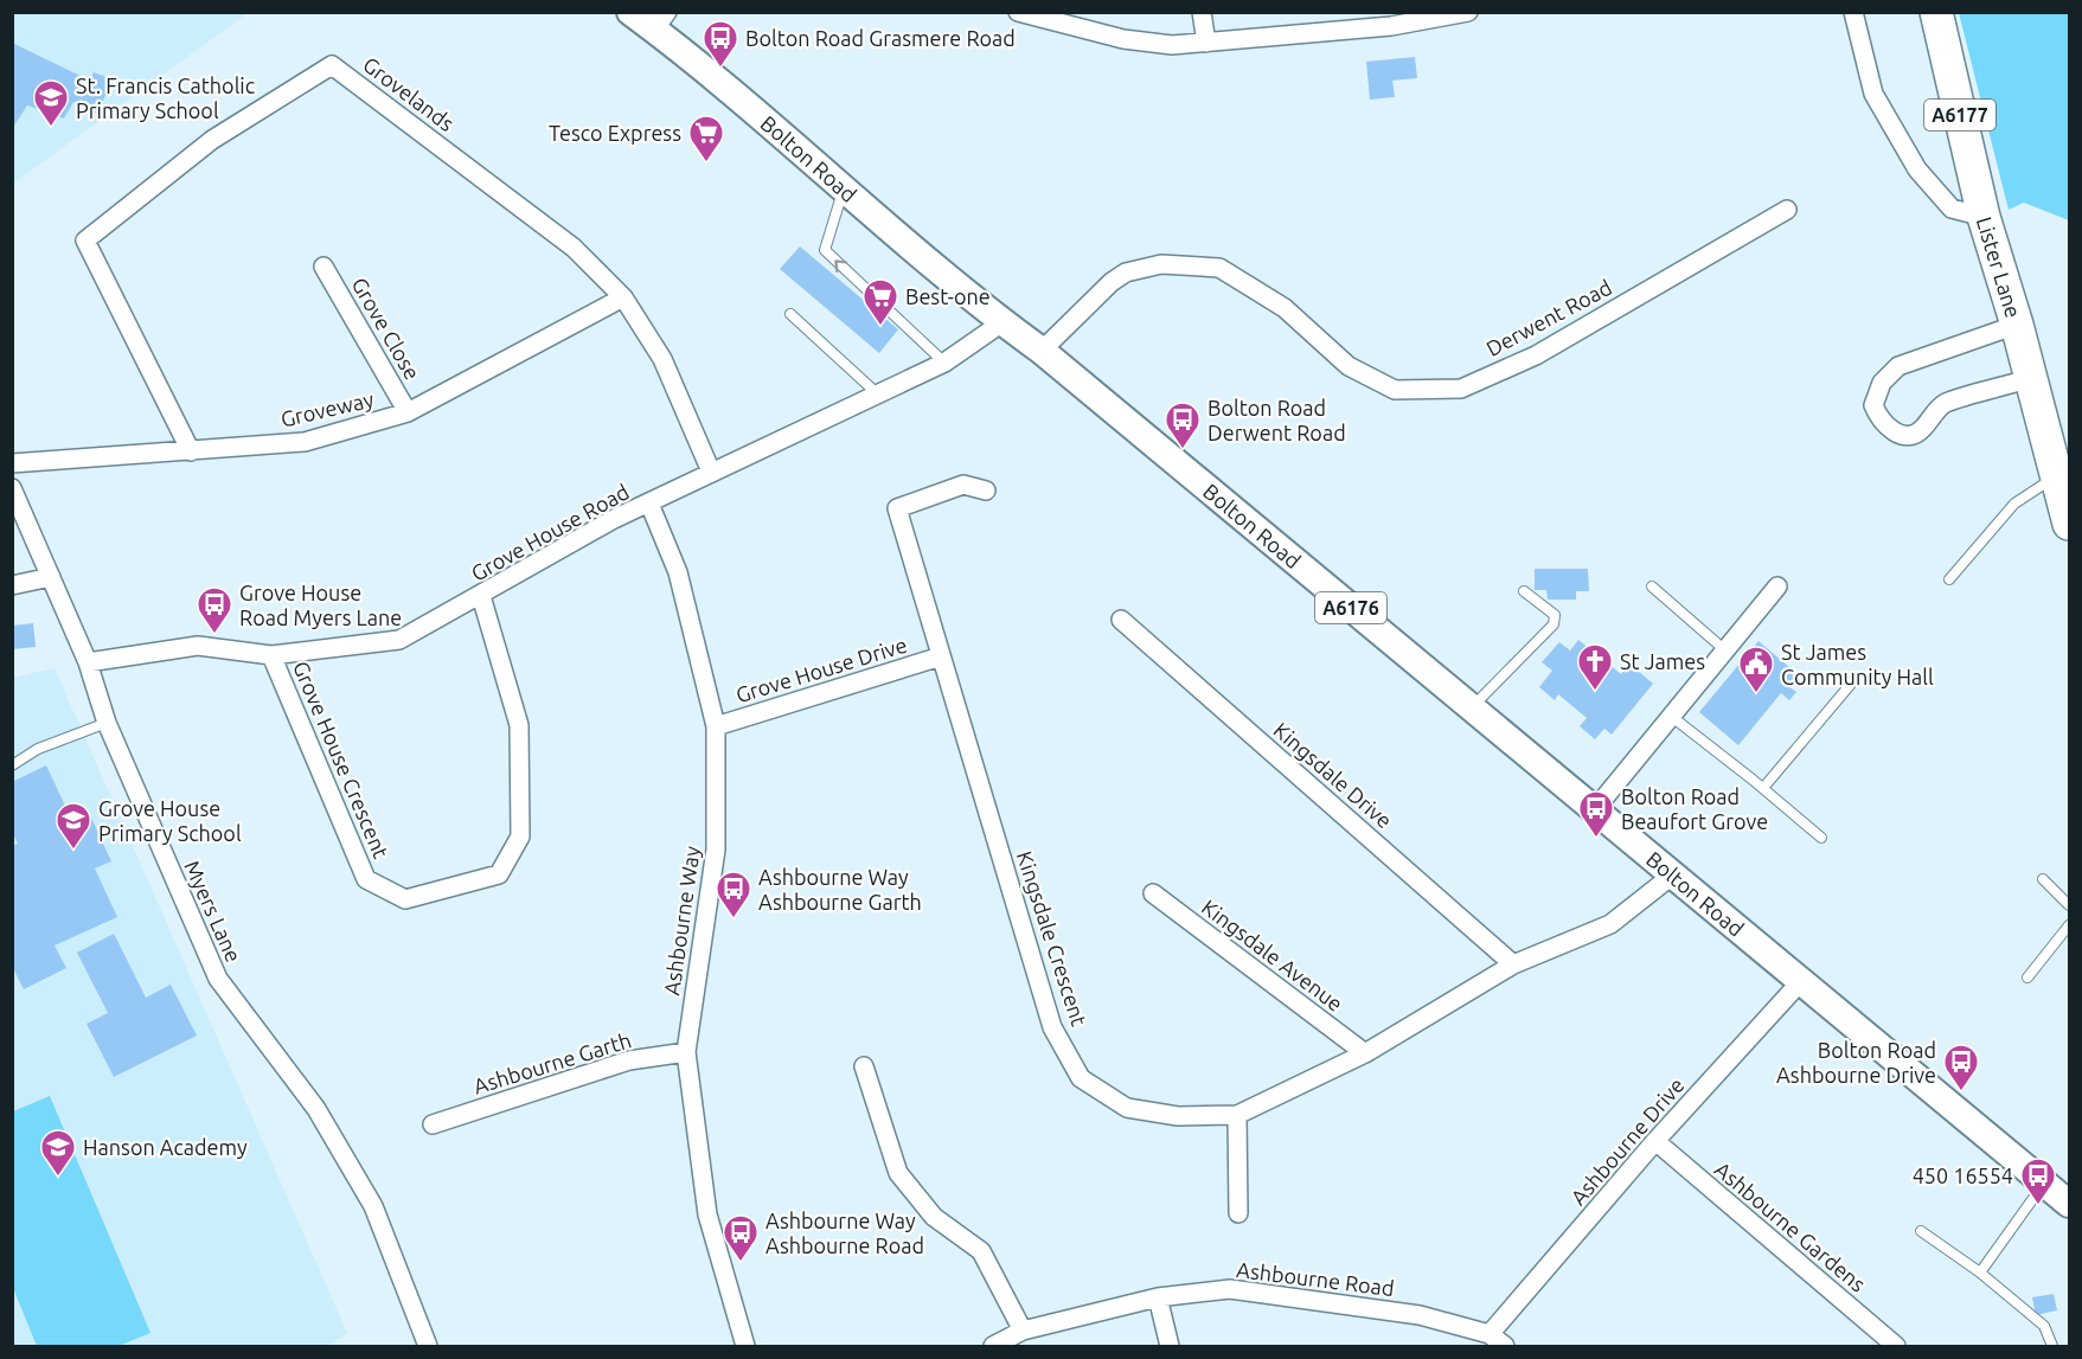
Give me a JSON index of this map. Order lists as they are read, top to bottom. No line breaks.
{"streets":{"highway":["A6177","Lister Lane"],"main road":["Bolton Road","A6176"],"street":["Grovelands","Derwent Road","Grove Close","Groveway","Grove House Road","Grove House Drive","Grove House Crescent","Kingsdale Drive","Myers Lane","Ashbourne Way","Kingsdale Crescent","Kingsdale Avenue","Ashbourne Garth","Ashbourne Drive","Ashbourne Gardens","Ashbourne Road"]},"crossings":[["Grovelands","Groveway"],["Grovelands","Grove House Road"],["A6177","Lister Lane"],["Bolton Road","Derwent Road"],["Bolton Road","Grove House Road"],["Bolton Road","Kingsdale Crescent"],["Bolton Road","Ashbourne Drive"],["Grove Close","Groveway"],["Grove House Road","Grove House Crescent"],["Grove House Road","Myers Lane"],["Grove House Road","Ashbourne Way"],["Grove House Drive","Ashbourne Way"],["Grove House Drive","Kingsdale Crescent"],["Kingsdale Drive","Kingsdale Crescent"],["Ashbourne Way","Ashbourne Garth"],["Kingsdale Crescent","Kingsdale Avenue"],["Ashbourne Drive","Ashbourne Gardens"],["Ashbourne Drive","Ashbourne Road"]],"places":{"bus stop":["Bolton Road Grasmere Road","Bolton Road Derwent Road","Grove House Road Myers Lane","Bolton Road Beaufort Grove","Ashbourne Way Ashbourne Garth","Bolton Road Ashbourne Drive","450 16554","Ashbourne Way Ashbourne Road"],"school or university":["St. Francis Catholic Primary School","Grove House Primary School","Hanson Academy"],"supermarket":["Tesco Express","Best-one"],"church":["St James"],"public building":["St James Community Hall"]}}
